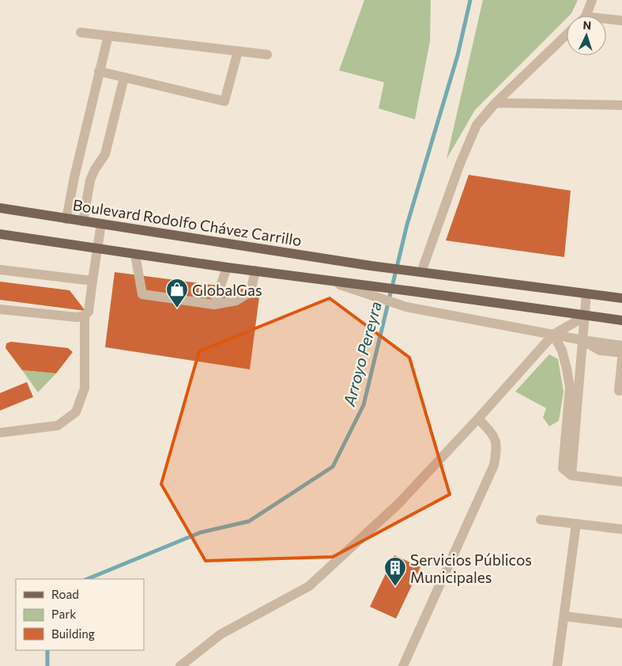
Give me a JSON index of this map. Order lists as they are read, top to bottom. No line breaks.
{"streets":{"main road":["Boulevard Rodolfo Chávez Carrillo"]},"water":["Arroyo Pereyra"],"places":{"shop":["GlobalGas"],"building":["Servicios Públicos Municipales"]},"legend":["Road","Park","Building"],"north":"top"}
